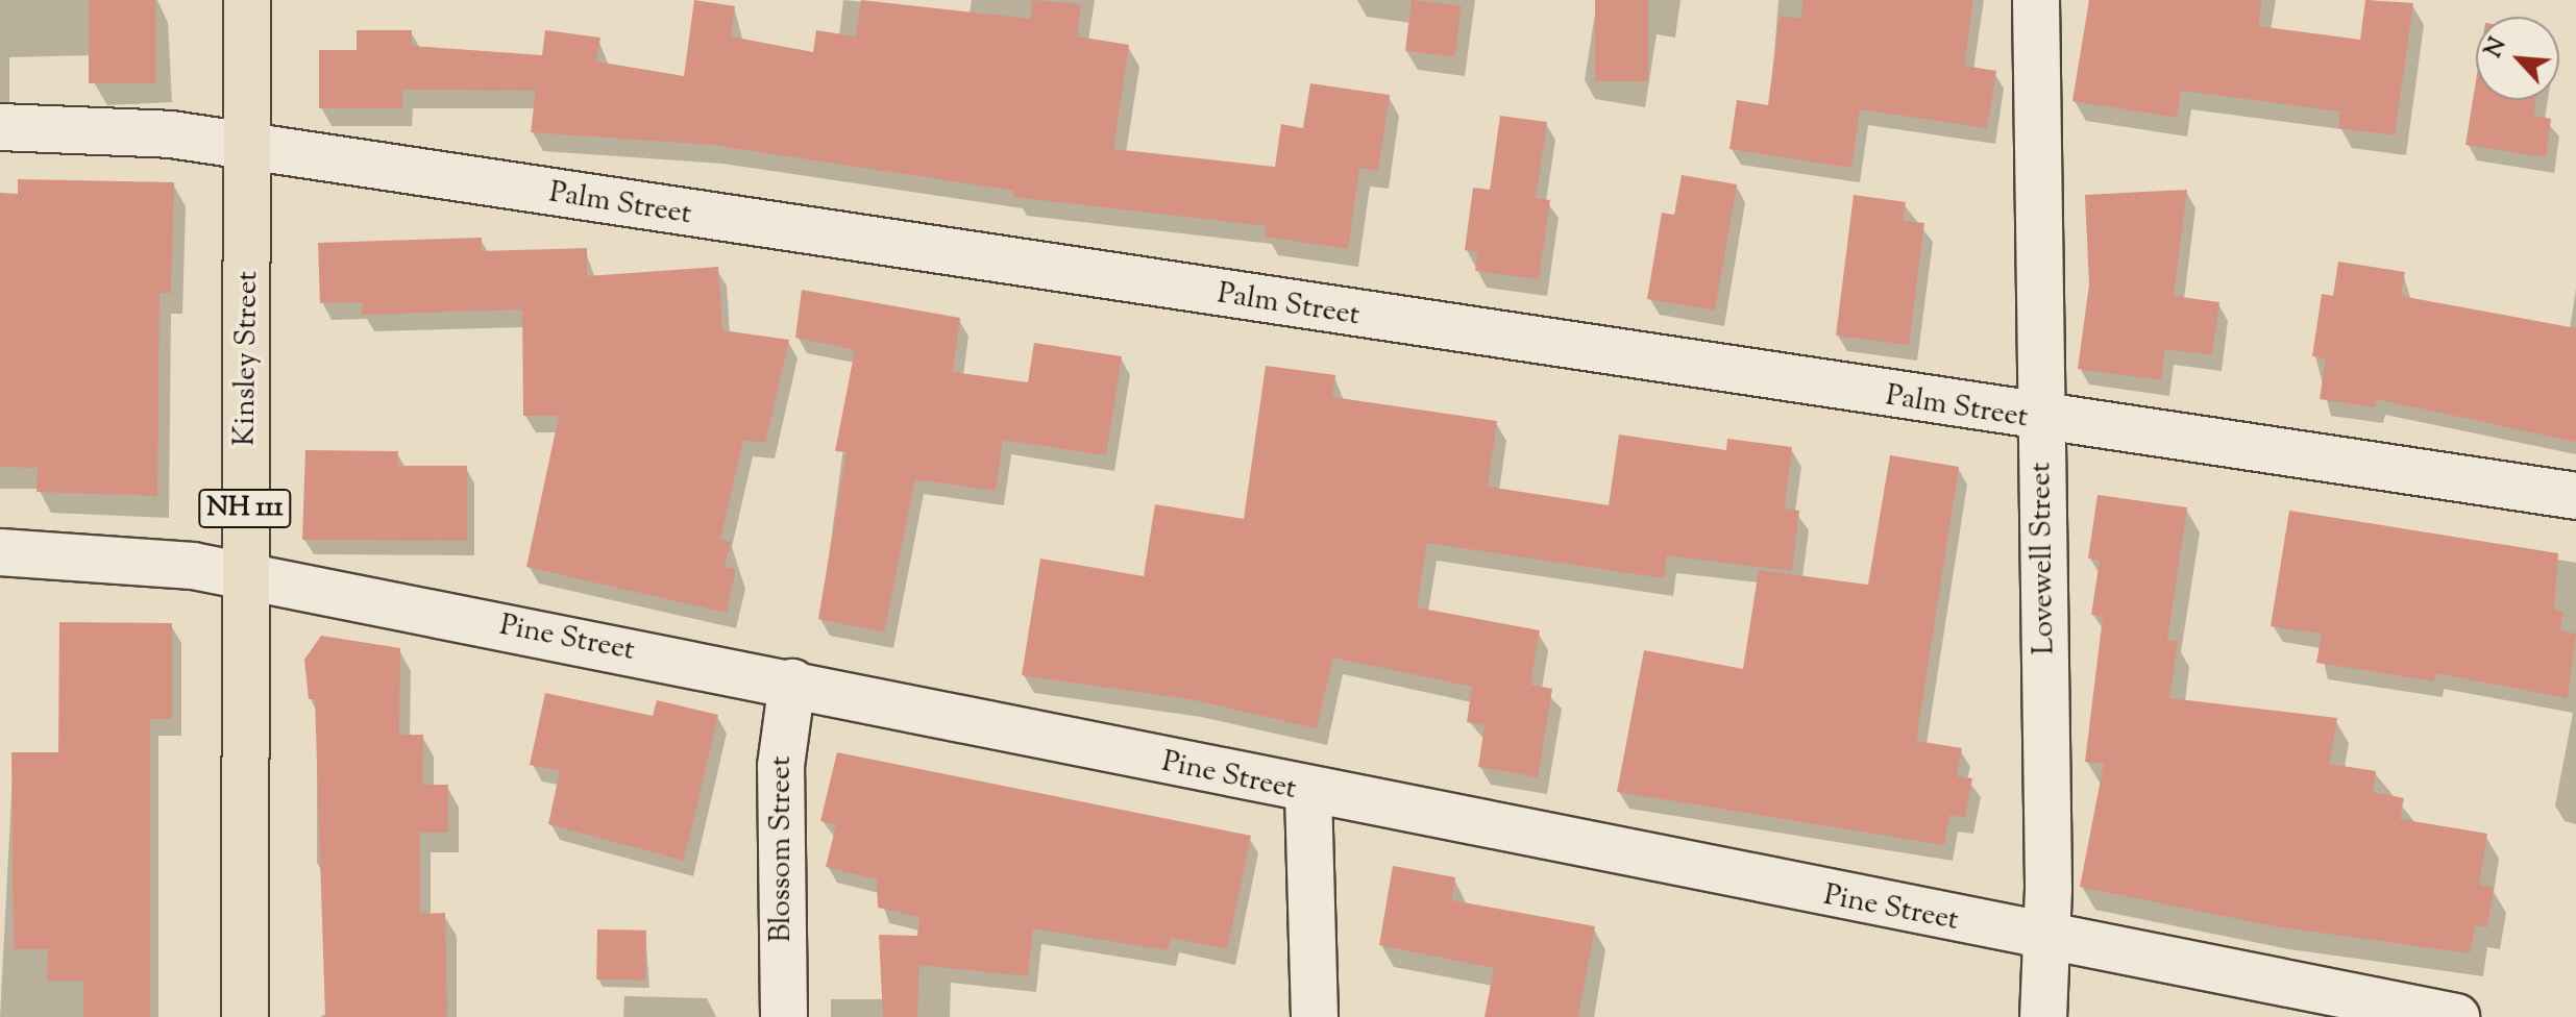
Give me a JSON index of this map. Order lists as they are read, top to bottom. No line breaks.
{"streets":{"main road":["Kinsley Street","NH 111"],"street":["Palm Street","Lovewell Street","Pine Street","Blossom Street"]},"crossings":[["Palm Street","Kinsley Street"],["Palm Street","Lovewell Street"],["Kinsley Street","Pine Street"],["Lovewell Street","Pine Street"],["Pine Street","Blossom Street"]],"north":"top left"}
